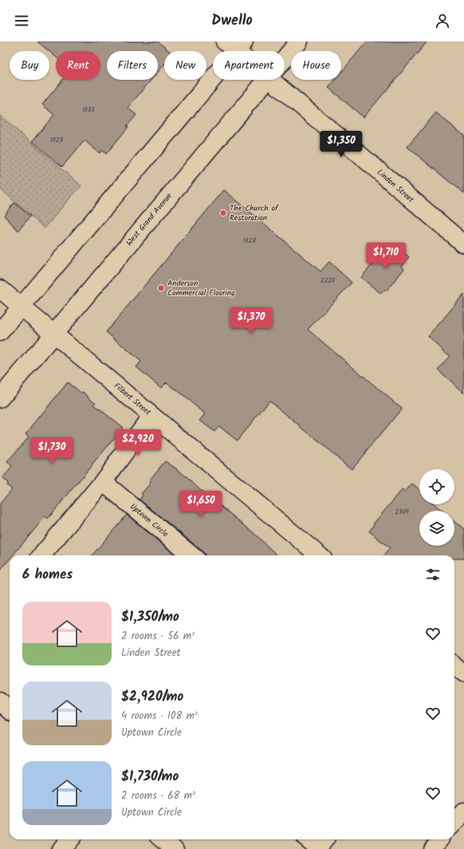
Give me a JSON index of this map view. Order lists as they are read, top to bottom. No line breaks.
{"streets":{"street":["Linden Street","West Grand Avenue","Filbert Street","Uptown Circle"]},"crossings":[["West Grand Avenue","Filbert Street"]],"places":["The Church of Restoration","Anderson Commercial Flooring"],"house_numbers":["1035","1023","1028","2220","2309"],"page":{"header":"Dwello","chip":["Buy","Rent","Filters","New","Apartment","House"],"price":["$1,350","$1,710","$1,370","$2,920","$1,730","$1,650"],"heading":"6 homes","list":[{"name":"$1,350/mo","note":"2 rooms · 56 m² · Linden Street"},{"name":"$2,920/mo","note":"4 rooms · 108 m² · Uptown Circle"},{"name":"$1,730/mo","note":"2 rooms · 68 m² · Uptown Circle"}]}}
